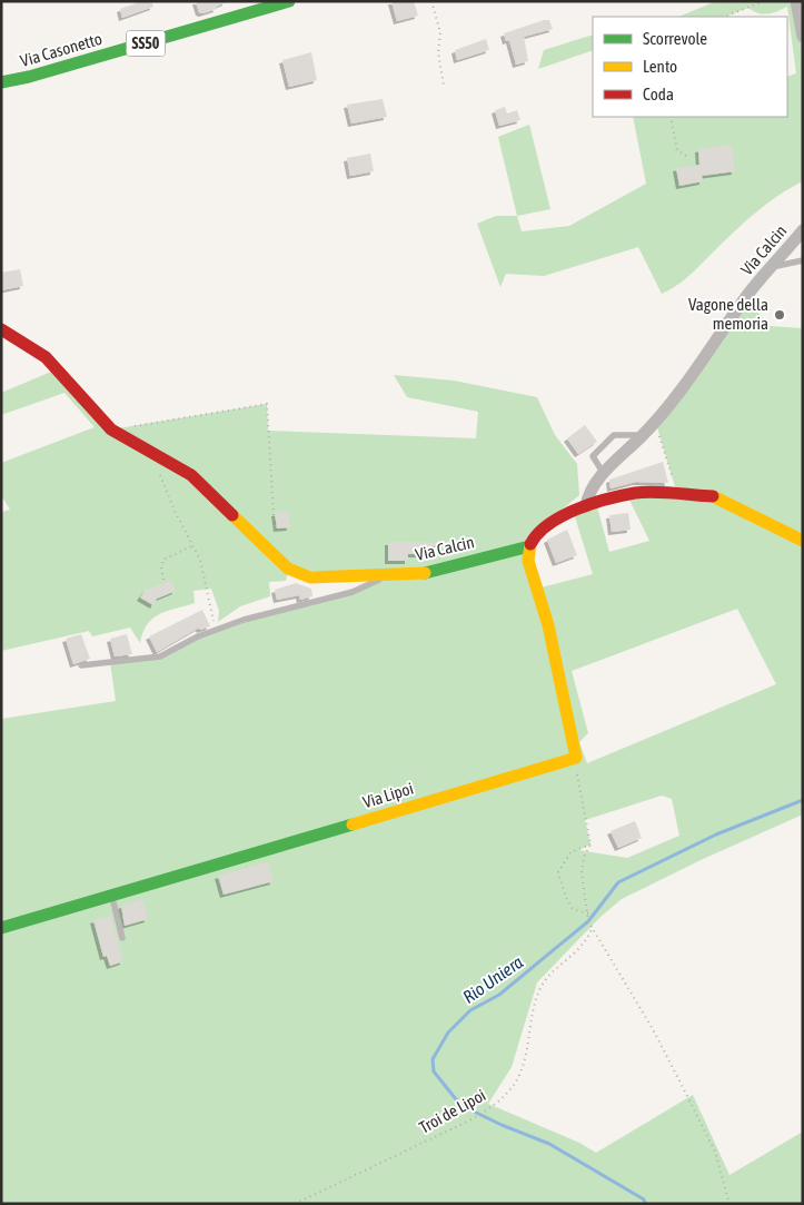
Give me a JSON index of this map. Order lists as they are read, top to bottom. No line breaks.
{"streets":{"street":["SS50","Via Casonetto","Via Calcin","Via Lipoi"],"path":["Troi de Lipoi"]},"water":["Rio Uniera"],"places":["Vagone della memoria"],"legend":["Scorrevole","Lento","Coda"]}
